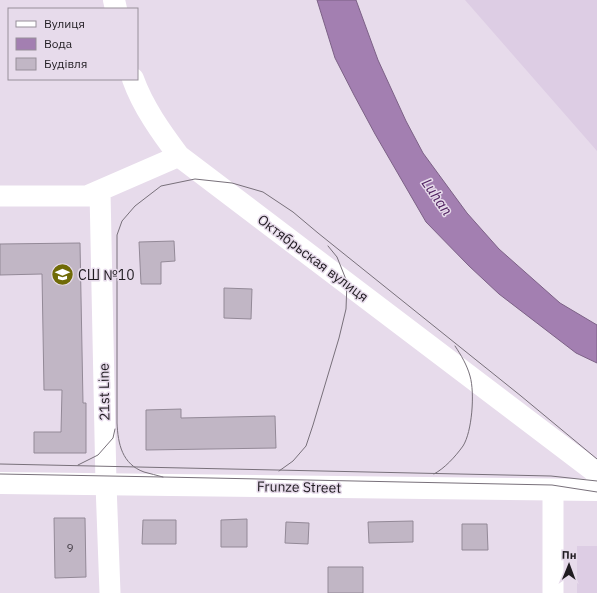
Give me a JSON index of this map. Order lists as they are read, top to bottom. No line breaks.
{"streets":{"street":["Октябрьская вулиця","21st Line","Frunze Street"]},"crossings":[["21st Line","Frunze Street"]],"water":["Luhan"],"places":{"school or university":["СШ №10"]},"house_numbers":["9"],"legend":["Вулиця","Вода","Будівля"],"north":"top"}
